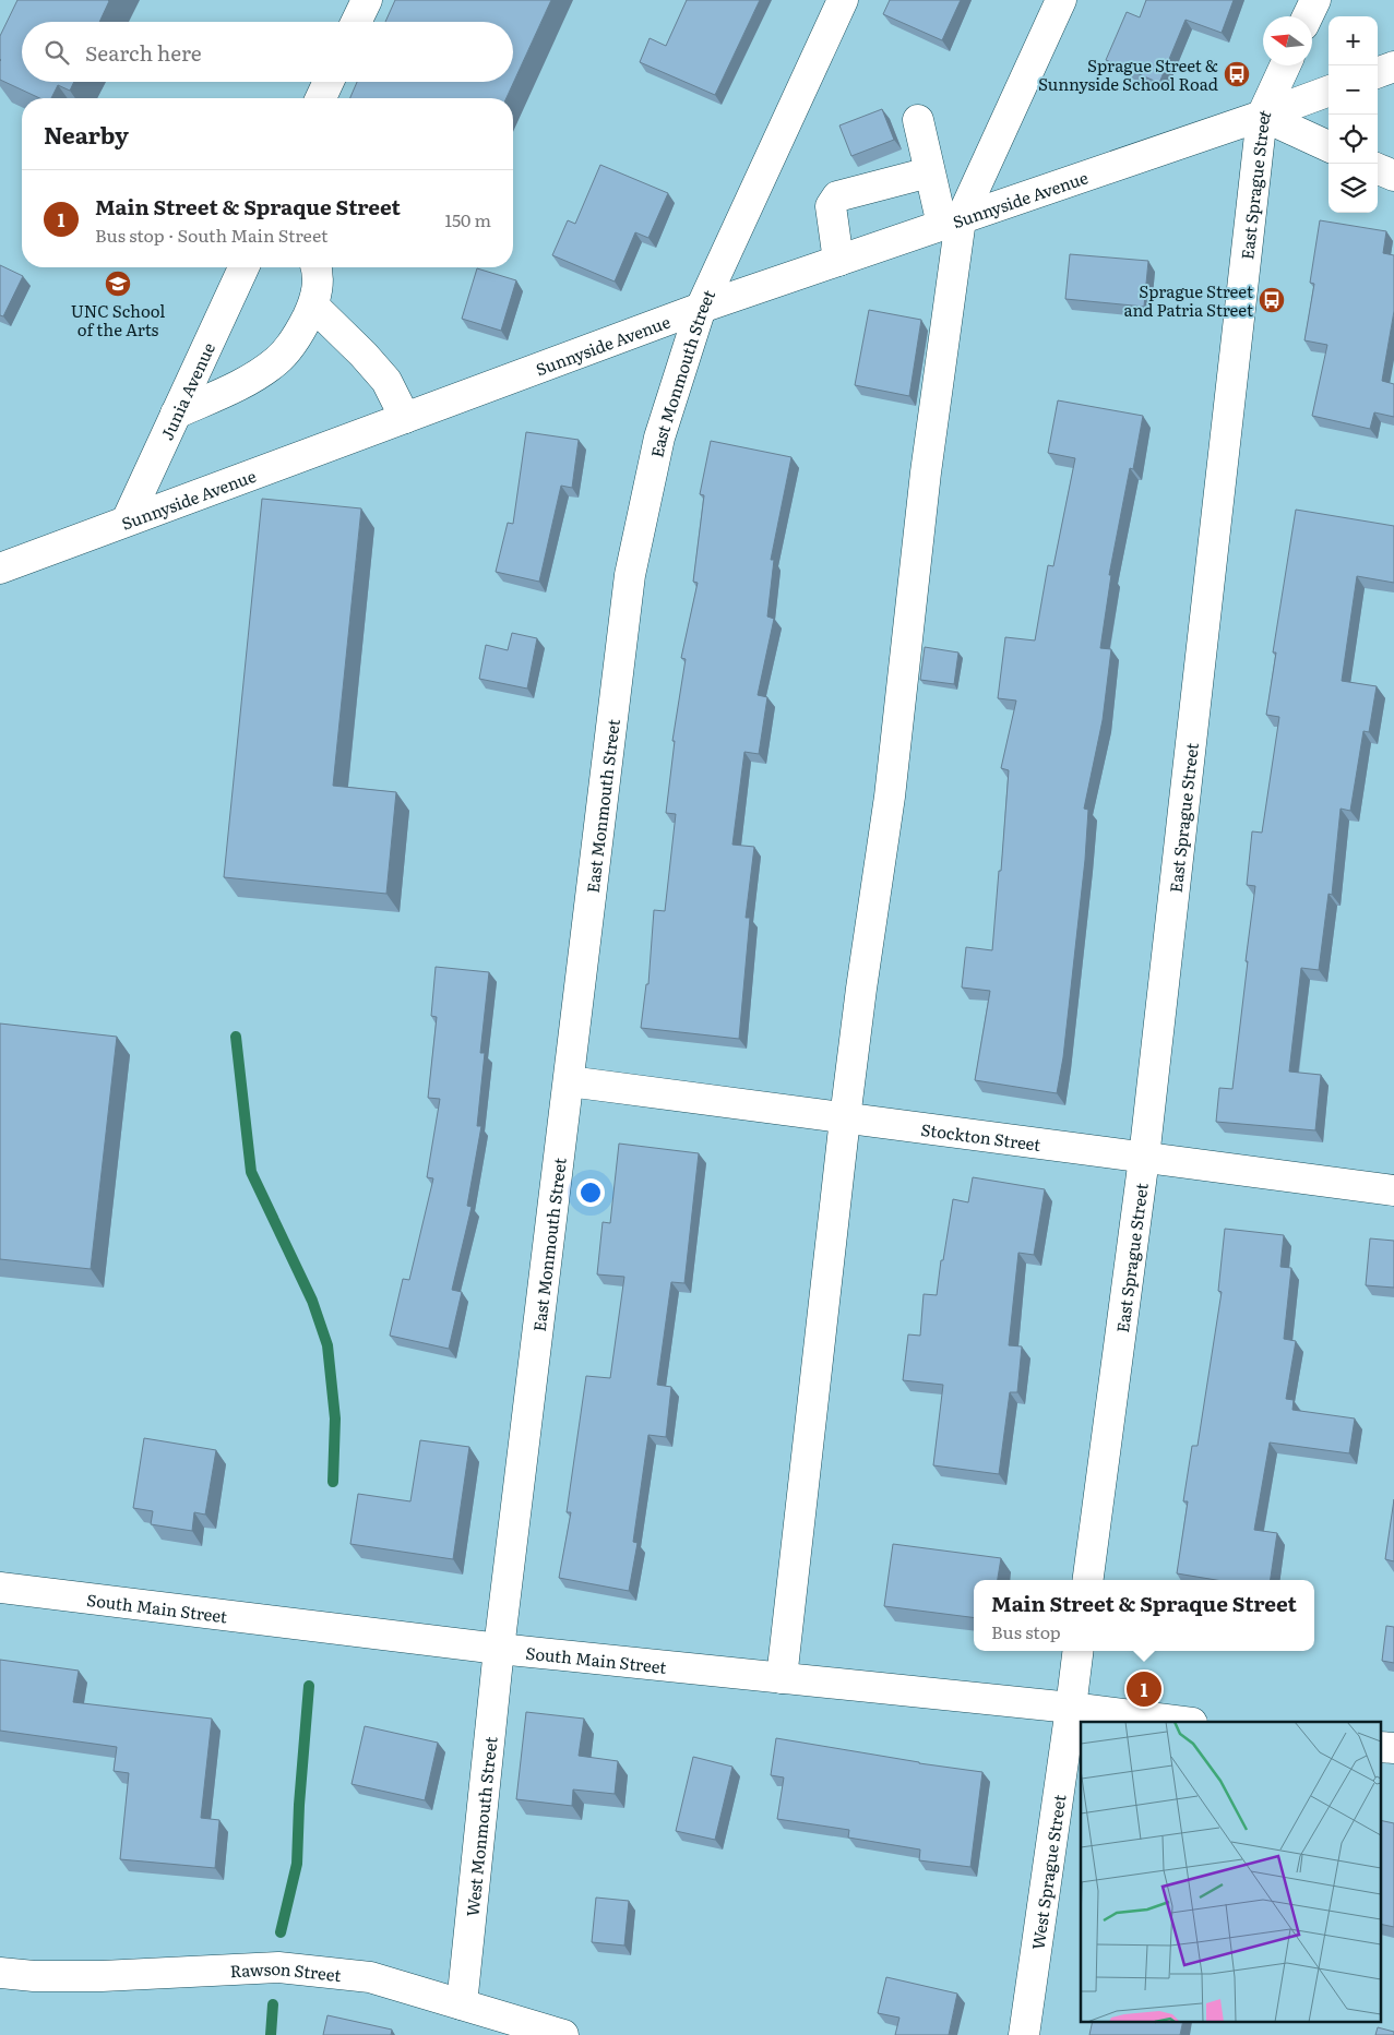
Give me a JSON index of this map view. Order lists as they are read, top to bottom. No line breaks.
{"streets":{"street":["East Sprague Street","Sunnyside Avenue","East Monmouth Street","Junia Avenue","Stockton Street","South Main Street","West Monmouth Street","West Sprague Street","Rawson Street"]},"crossings":[["East Sprague Street","Sunnyside Avenue"],["East Sprague Street","Stockton Street"],["Sunnyside Avenue","East Monmouth Street"],["Sunnyside Avenue","Junia Avenue"],["East Monmouth Street","Stockton Street"],["East Monmouth Street","South Main Street"],["East Monmouth Street","West Monmouth Street"],["South Main Street","West Monmouth Street"],["South Main Street","West Sprague Street"],["West Monmouth Street","Rawson Street"]],"places":{"bus stop":["Sprague Street & Sunnyside School Road","Sprague Street and Patria Street"],"school or university":["UNC School of the Arts"]},"north":"left","page":{"map_buttons":["+","−"],"search":"Search here","heading":"Nearby","list":[{"mark":"1","name":"Main Street & Spraque Street","note":"Bus stop · South Main Street","value":"150 m"}],"popup":["Main Street & Spraque Street","Bus stop"],"pins":"1"}}
